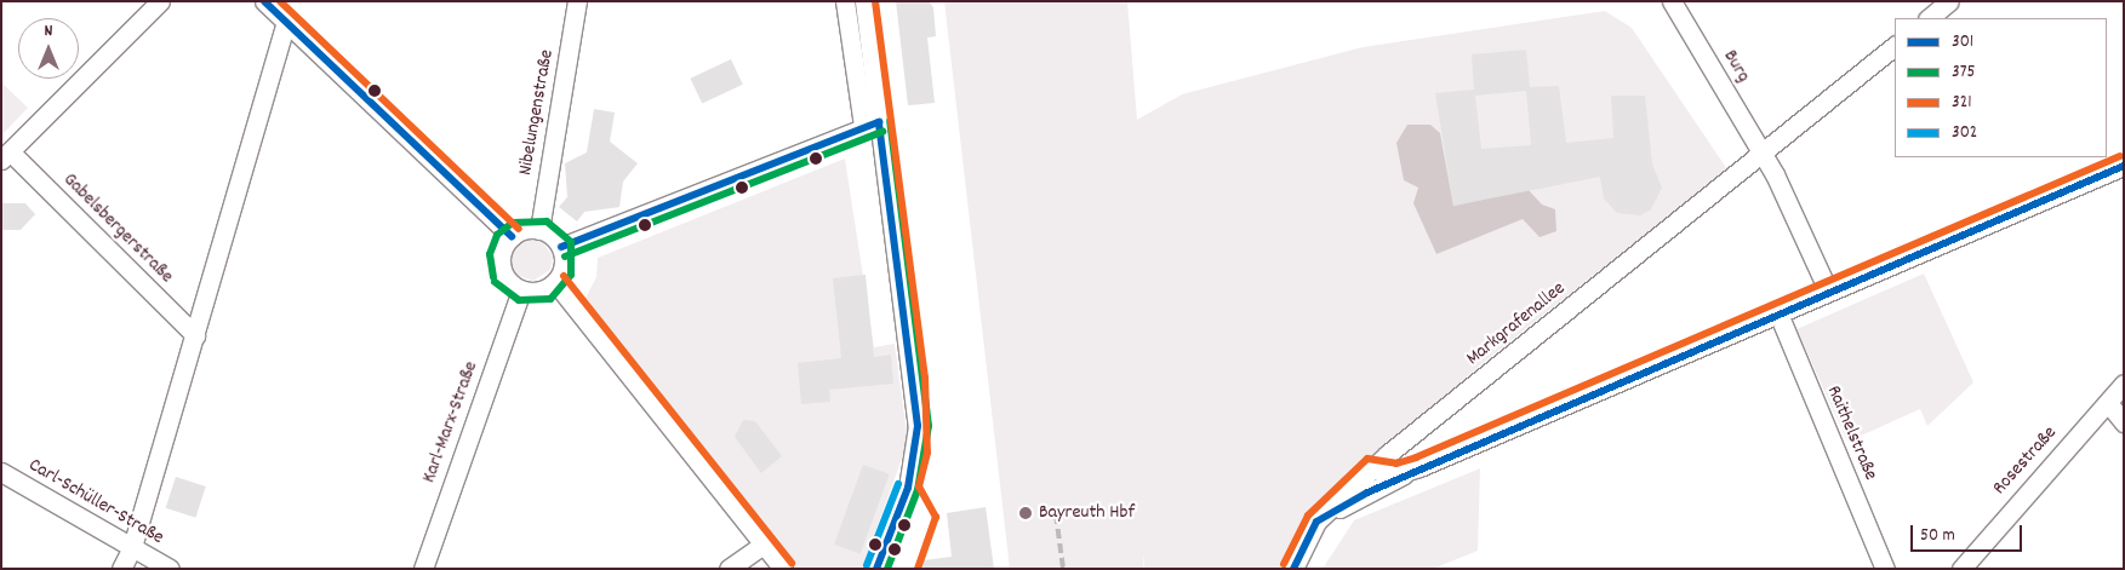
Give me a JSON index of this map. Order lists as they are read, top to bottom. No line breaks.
{"streets":{"street":["Burg","Nibelungenstraße","Gabelsbergerstraße","Markgrafenallee","Karl-Marx-Straße","Raithelstraße","Rosestraße","Carl-Schüller-Straße"]},"crossings":[["Burg","Markgrafenallee"],["Nibelungenstraße","Karl-Marx-Straße"]],"places":["Bayreuth Hbf"],"lines":["transit line 301","transit line 321","transit line 375","transit line 302"],"legend":["301","375","321","302"],"scale_bar":"50 m","north":"top"}
